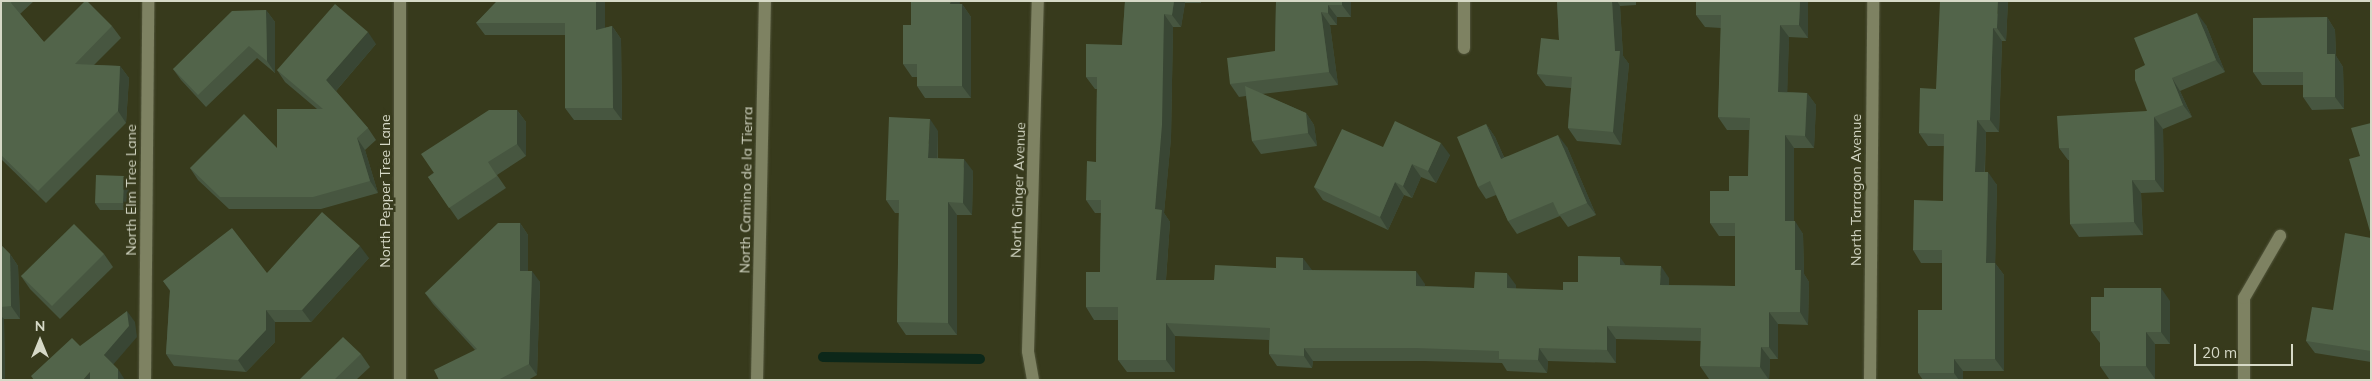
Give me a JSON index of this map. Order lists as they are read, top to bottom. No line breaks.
{"streets":{"street":["North Elm Tree Lane","North Camino de la Tierra","North Ginger Avenue","North Tarragon Avenue","North Pepper Tree Lane"]},"scale_bar":"20 m","north":"top"}
